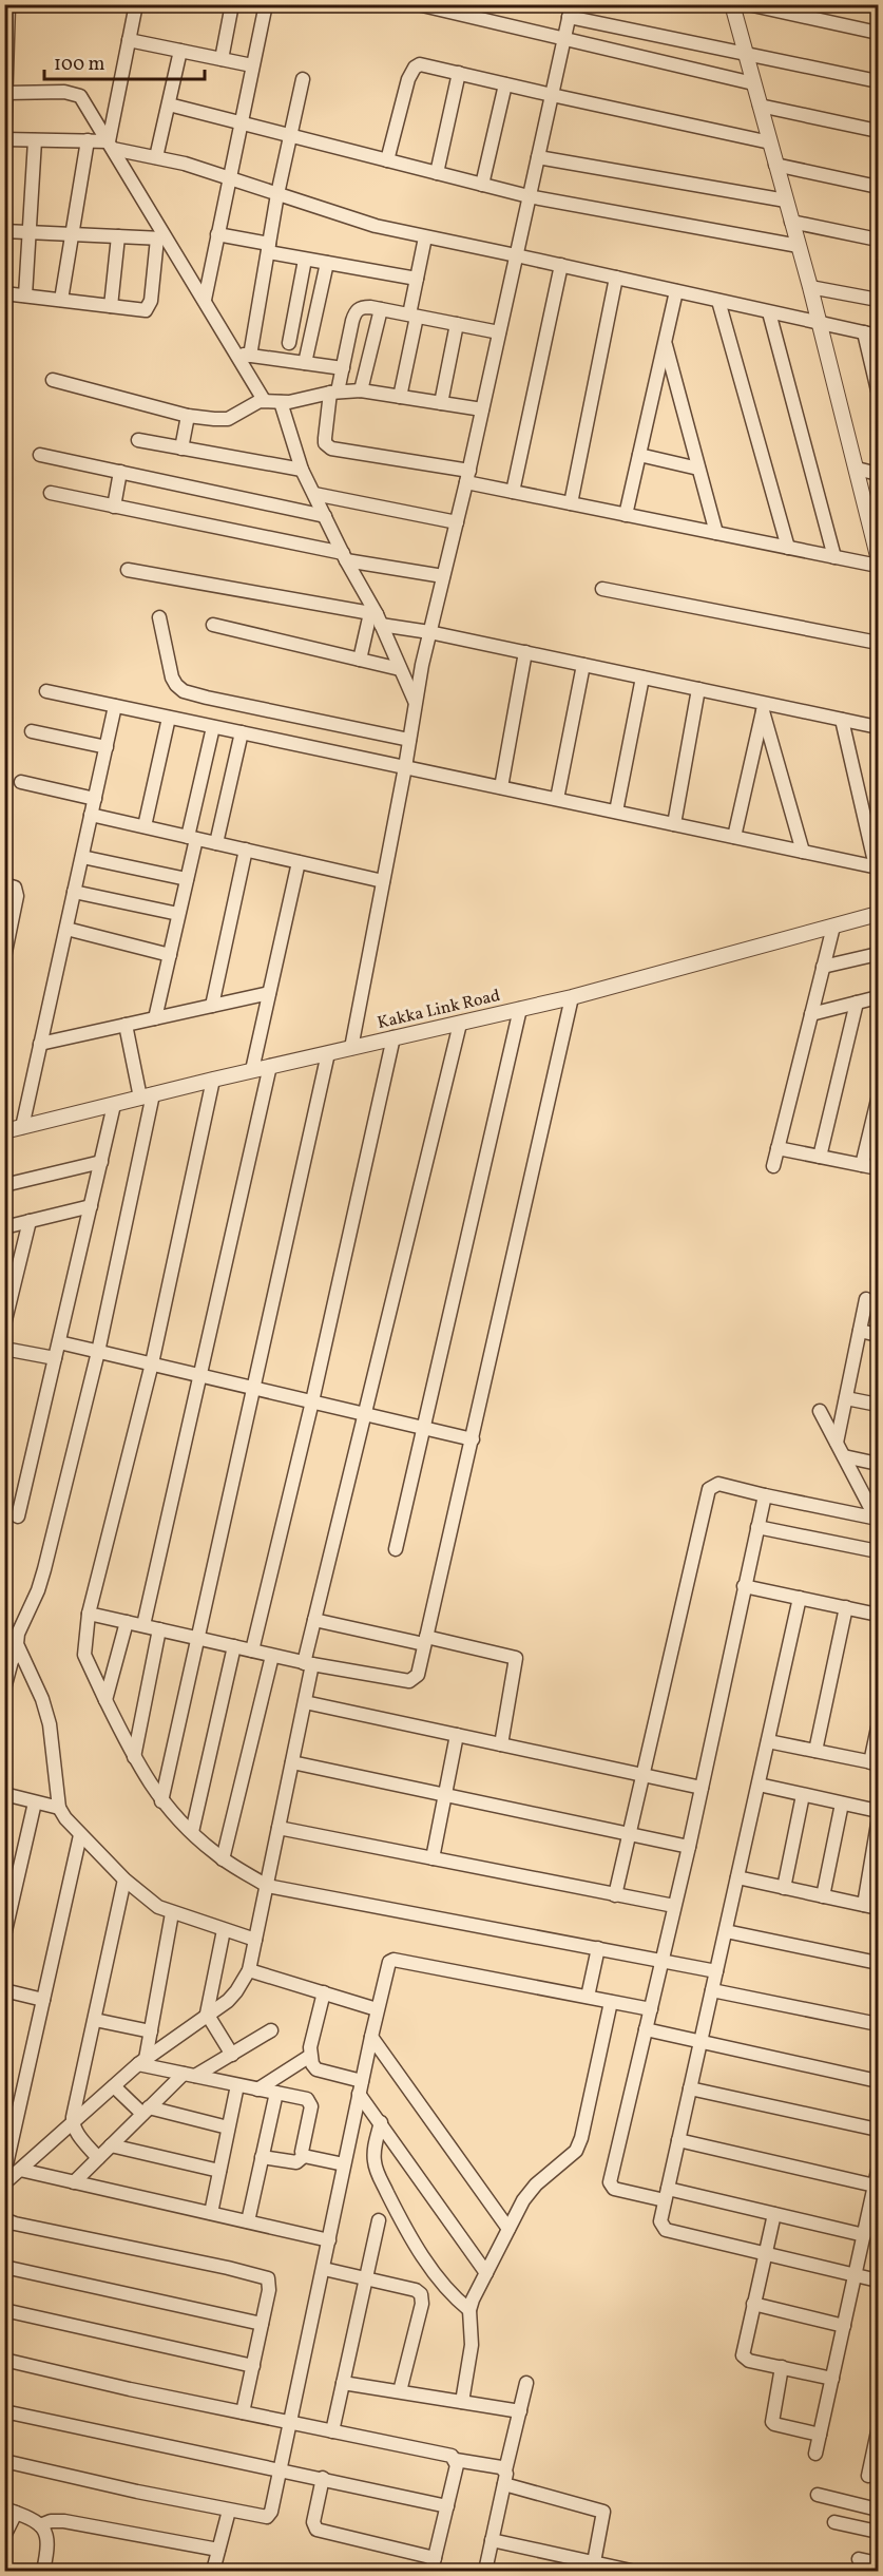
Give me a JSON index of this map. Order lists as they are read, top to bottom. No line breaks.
{"streets":{"street":["Kakka Link Road"]},"scale_bar":"100 m"}
